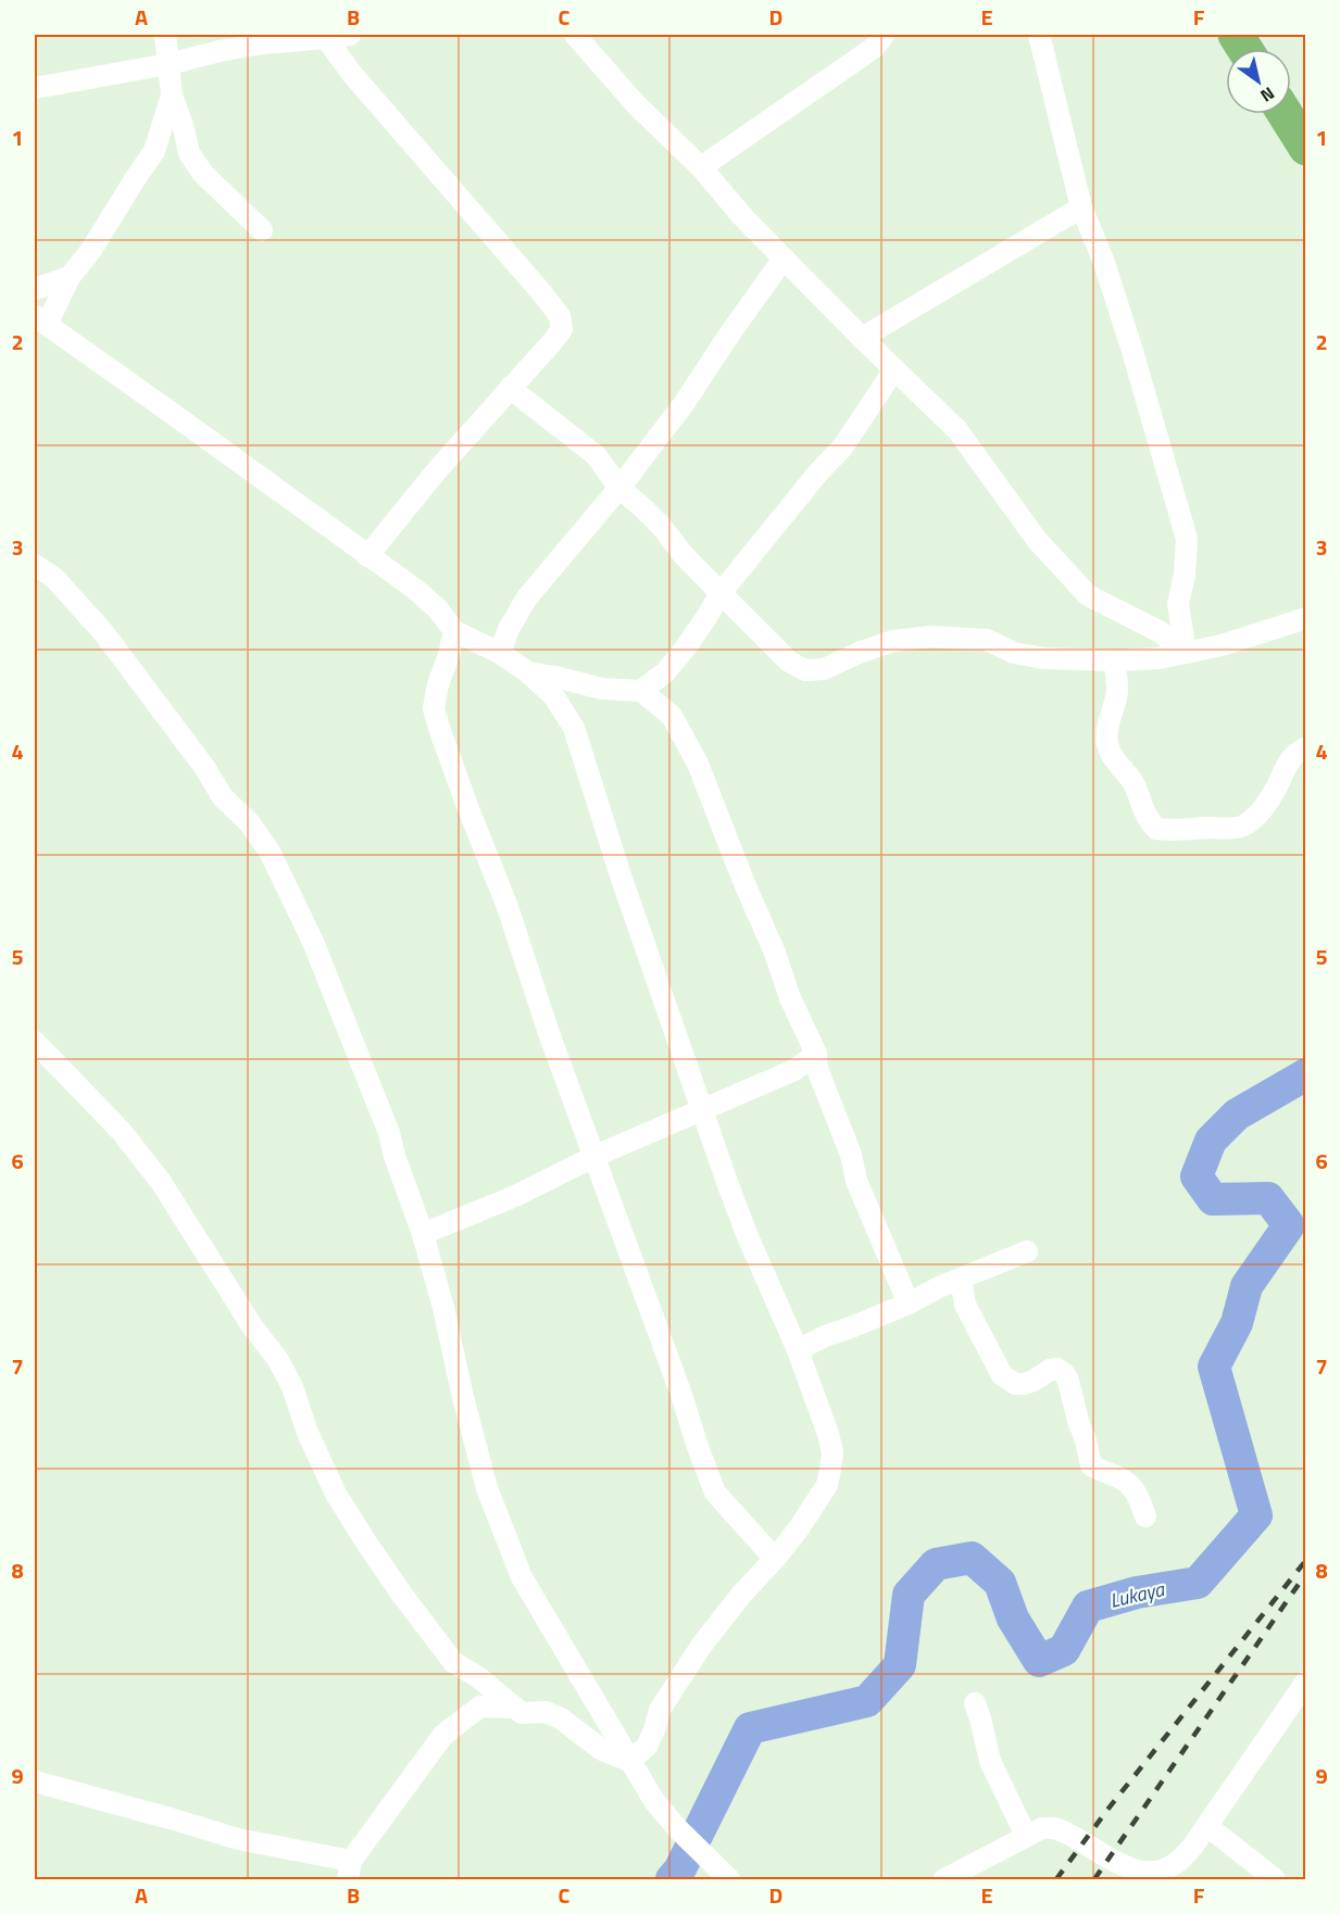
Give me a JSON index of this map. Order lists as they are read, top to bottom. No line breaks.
{"water":["Lukaya"],"north":"bottom right","grid":{"columns":["A","B","C","D","E","F"],"rows":["1","2","3","4","5","6","7","8","9"]}}
